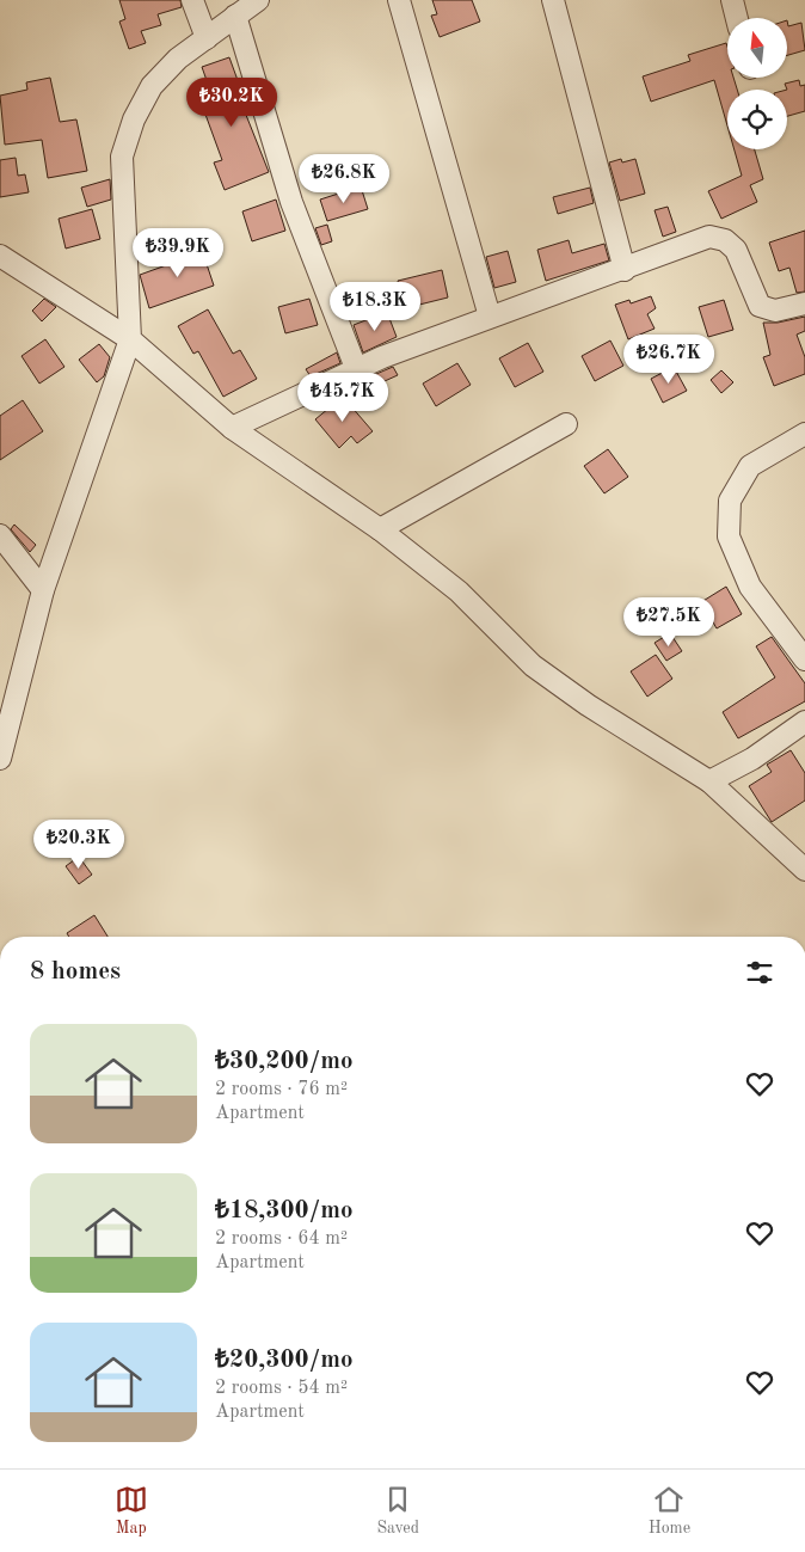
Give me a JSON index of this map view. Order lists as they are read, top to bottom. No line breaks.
{"north":"top","page":{"price":["₺30.2K","₺26.8K","₺39.9K","₺18.3K","₺26.7K","₺45.7K","₺27.5K","₺20.3K"],"heading":"8 homes","list":[{"name":"₺30,200/mo","note":"2 rooms · 76 m² · Apartment"},{"name":"₺18,300/mo","note":"2 rooms · 64 m² · Apartment"},{"name":"₺20,300/mo","note":"2 rooms · 54 m² · Apartment"}],"tabs":["Map","Saved","Home"]}}
